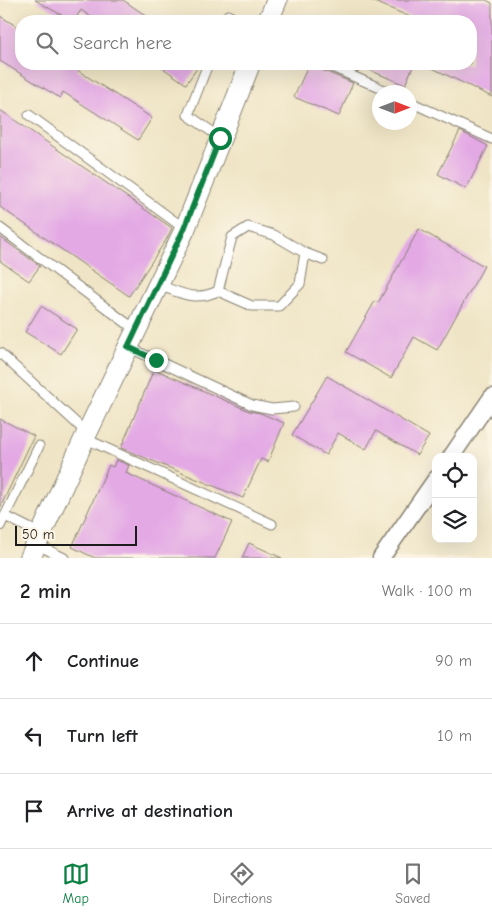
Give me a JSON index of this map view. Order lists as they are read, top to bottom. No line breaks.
{"scale_bar":"50 m","north":"right","page":{"search":"Search here","scale":"50 m","heading":["2 min","Walk · 100 m"],"list":[["Continue","90 m"],["Turn left","10 m"],"Arrive at destination"],"nav":["Map","Directions","Saved"]}}
